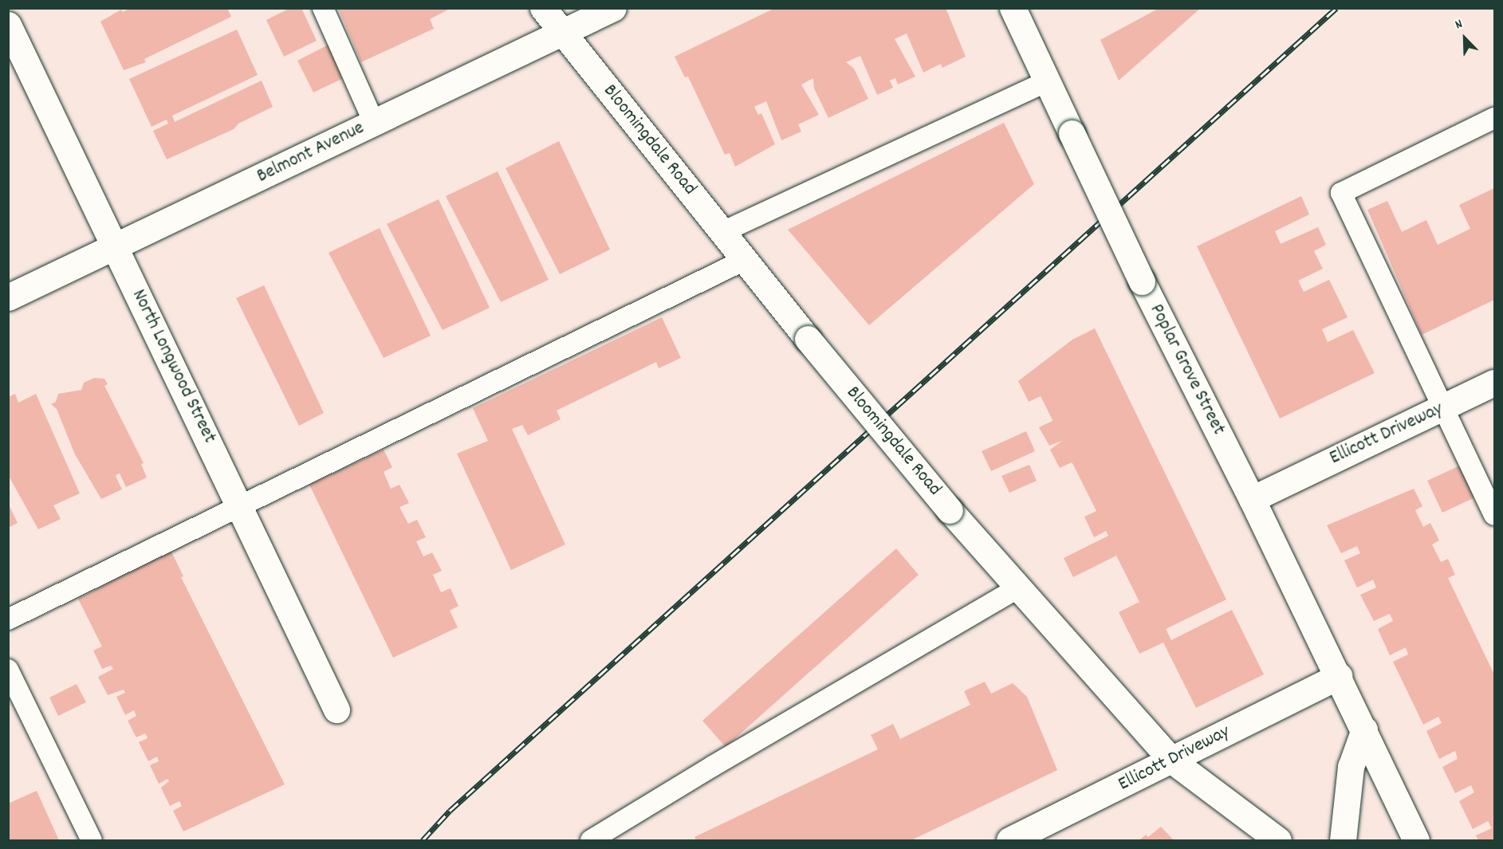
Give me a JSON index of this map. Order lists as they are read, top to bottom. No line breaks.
{"streets":{"street":["Bloomingdale Road","Belmont Avenue","North Longwood Street","Poplar Grove Street","Ellicott Driveway"]},"crossings":[["Bloomingdale Road","Belmont Avenue"],["Bloomingdale Road","Ellicott Driveway"],["Belmont Avenue","North Longwood Street"],["Poplar Grove Street","Ellicott Driveway"]],"north":"top left"}
